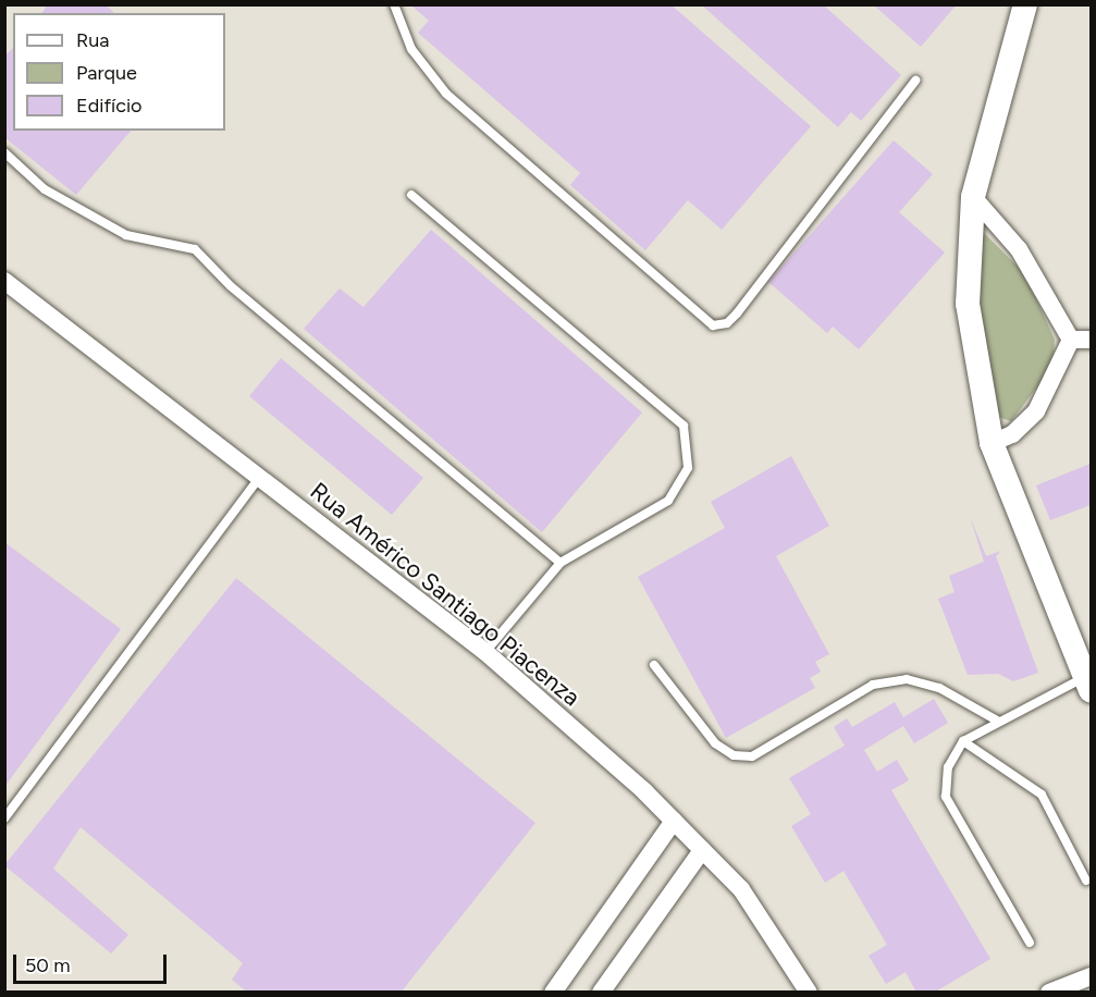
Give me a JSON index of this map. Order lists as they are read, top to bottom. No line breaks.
{"streets":{"street":["Rua Américo Santiago Piacenza"]},"legend":["Rua","Parque","Edifício"],"scale_bar":"50 m"}
